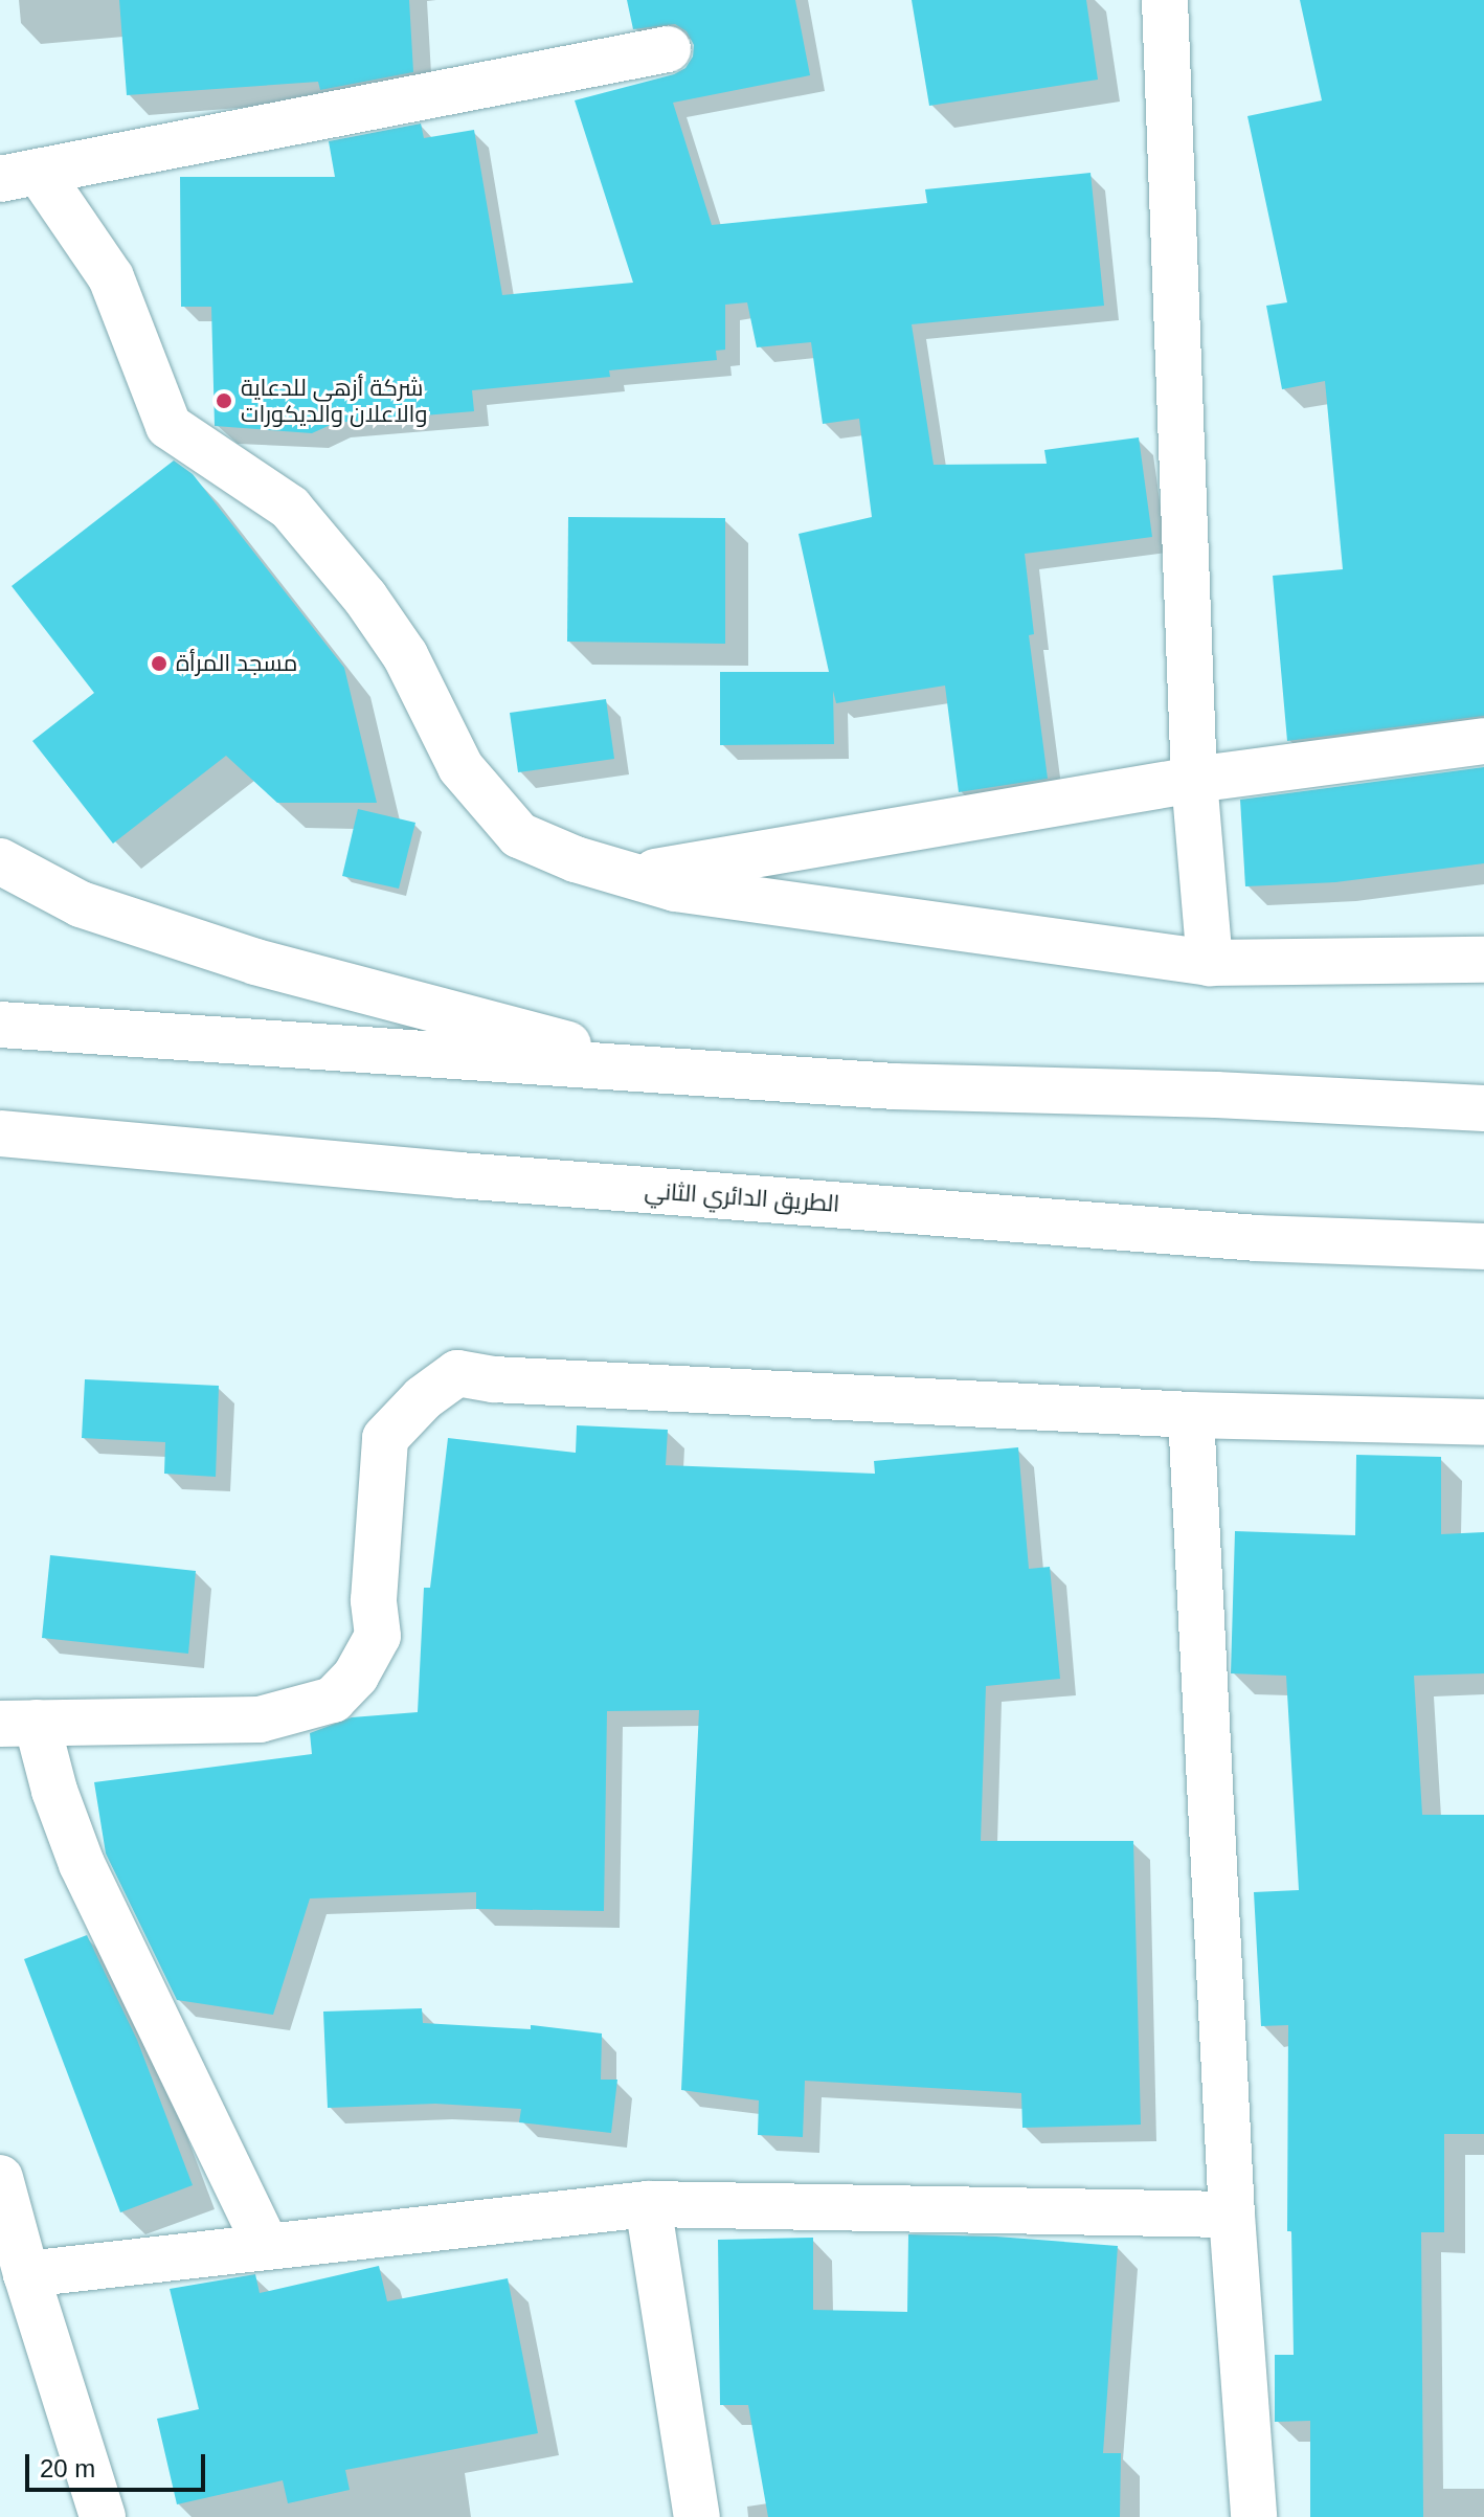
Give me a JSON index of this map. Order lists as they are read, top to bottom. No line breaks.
{"streets":{"main road":["الطريق الدائري الثاني"]},"places":["شركة أزهى للدعاية والاعلان والديكورات","مسجد المرأة"],"scale_bar":"20 m"}
